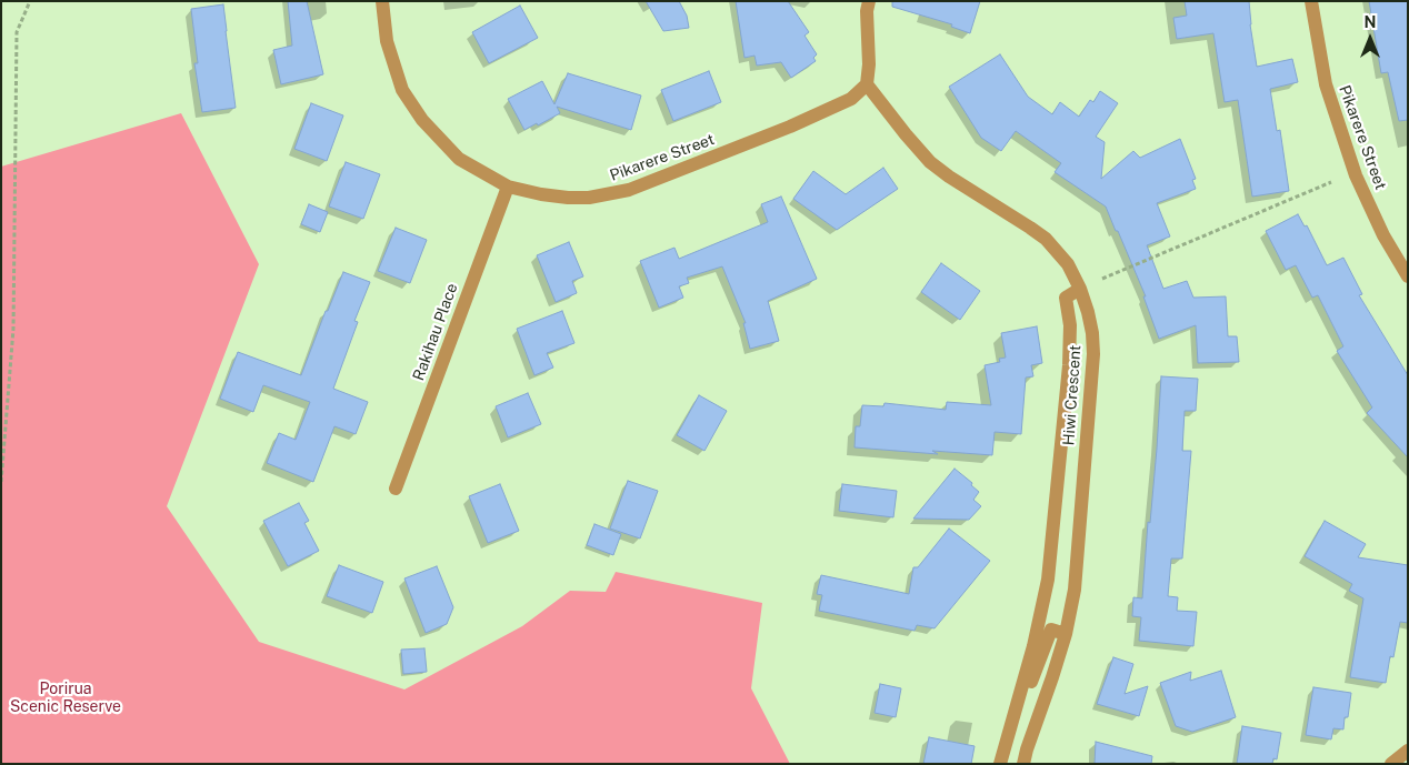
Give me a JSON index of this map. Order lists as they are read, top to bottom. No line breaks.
{"streets":{"street":["Pikarere Street","Rakihau Place","Hiwi Crescent"]},"crossings":[["Pikarere Street","Rakihau Place"],["Pikarere Street","Hiwi Crescent"]],"parks":["Porirua Scenic Reserve"],"north":"top"}
